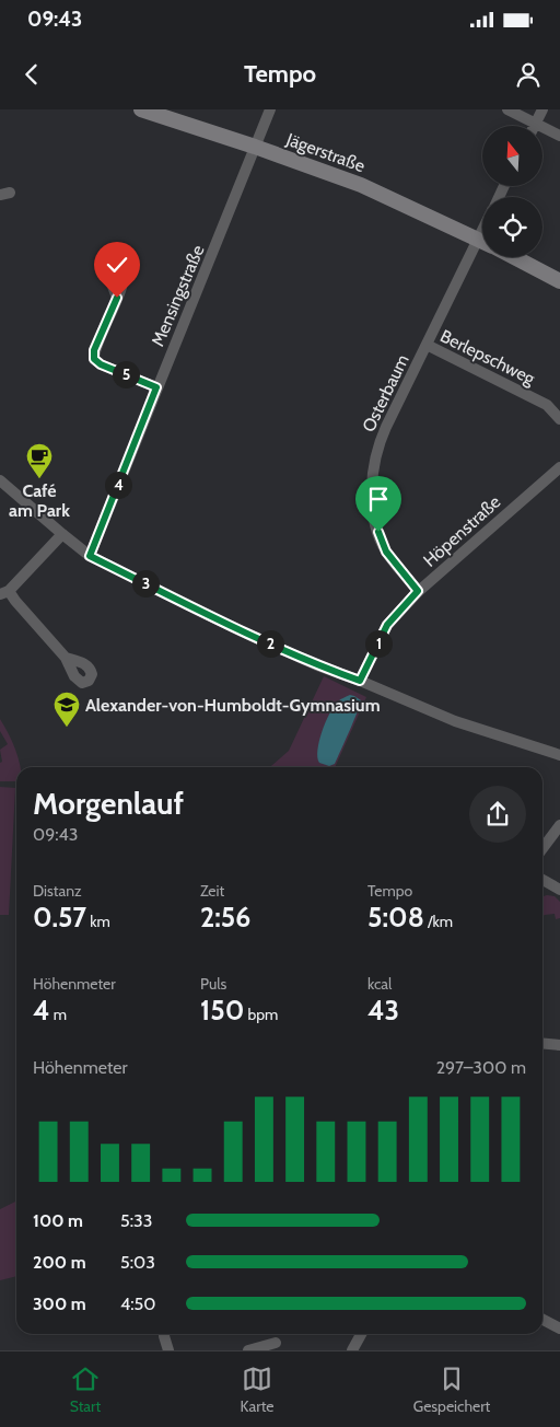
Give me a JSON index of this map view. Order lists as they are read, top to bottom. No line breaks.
{"streets":{"street":["Jägerstraße","Mensingstraße","Berlepschweg","Osterbaum","Höpenstraße"]},"crossings":[["Jägerstraße","Mensingstraße"],["Jägerstraße","Osterbaum"],["Berlepschweg","Osterbaum"],["Osterbaum","Höpenstraße"]],"places":{"cafe":["Café am Park"],"school or university":["Alexander-von-Humboldt-Gymnasium"]},"north":"top","page":{"status":"09:43","header":"Tempo","pins":["5","4","3","1","2"],"heading":["Morgenlauf","09:43"],"stats":[["Distanz","0.57 km"],["Zeit","2:56"],["Tempo","5:08 /km"],["Höhenmeter","4 m"],["Puls","150 bpm"],["kcal","43"]],"chart":["Höhenmeter","297–300 m"],"list":[{"name":"100 m","note":"5:33"},{"name":"200 m","note":"5:03"},{"name":"300 m","note":"4:50"}],"tabs":["Start","Karte","Gespeichert"]}}
